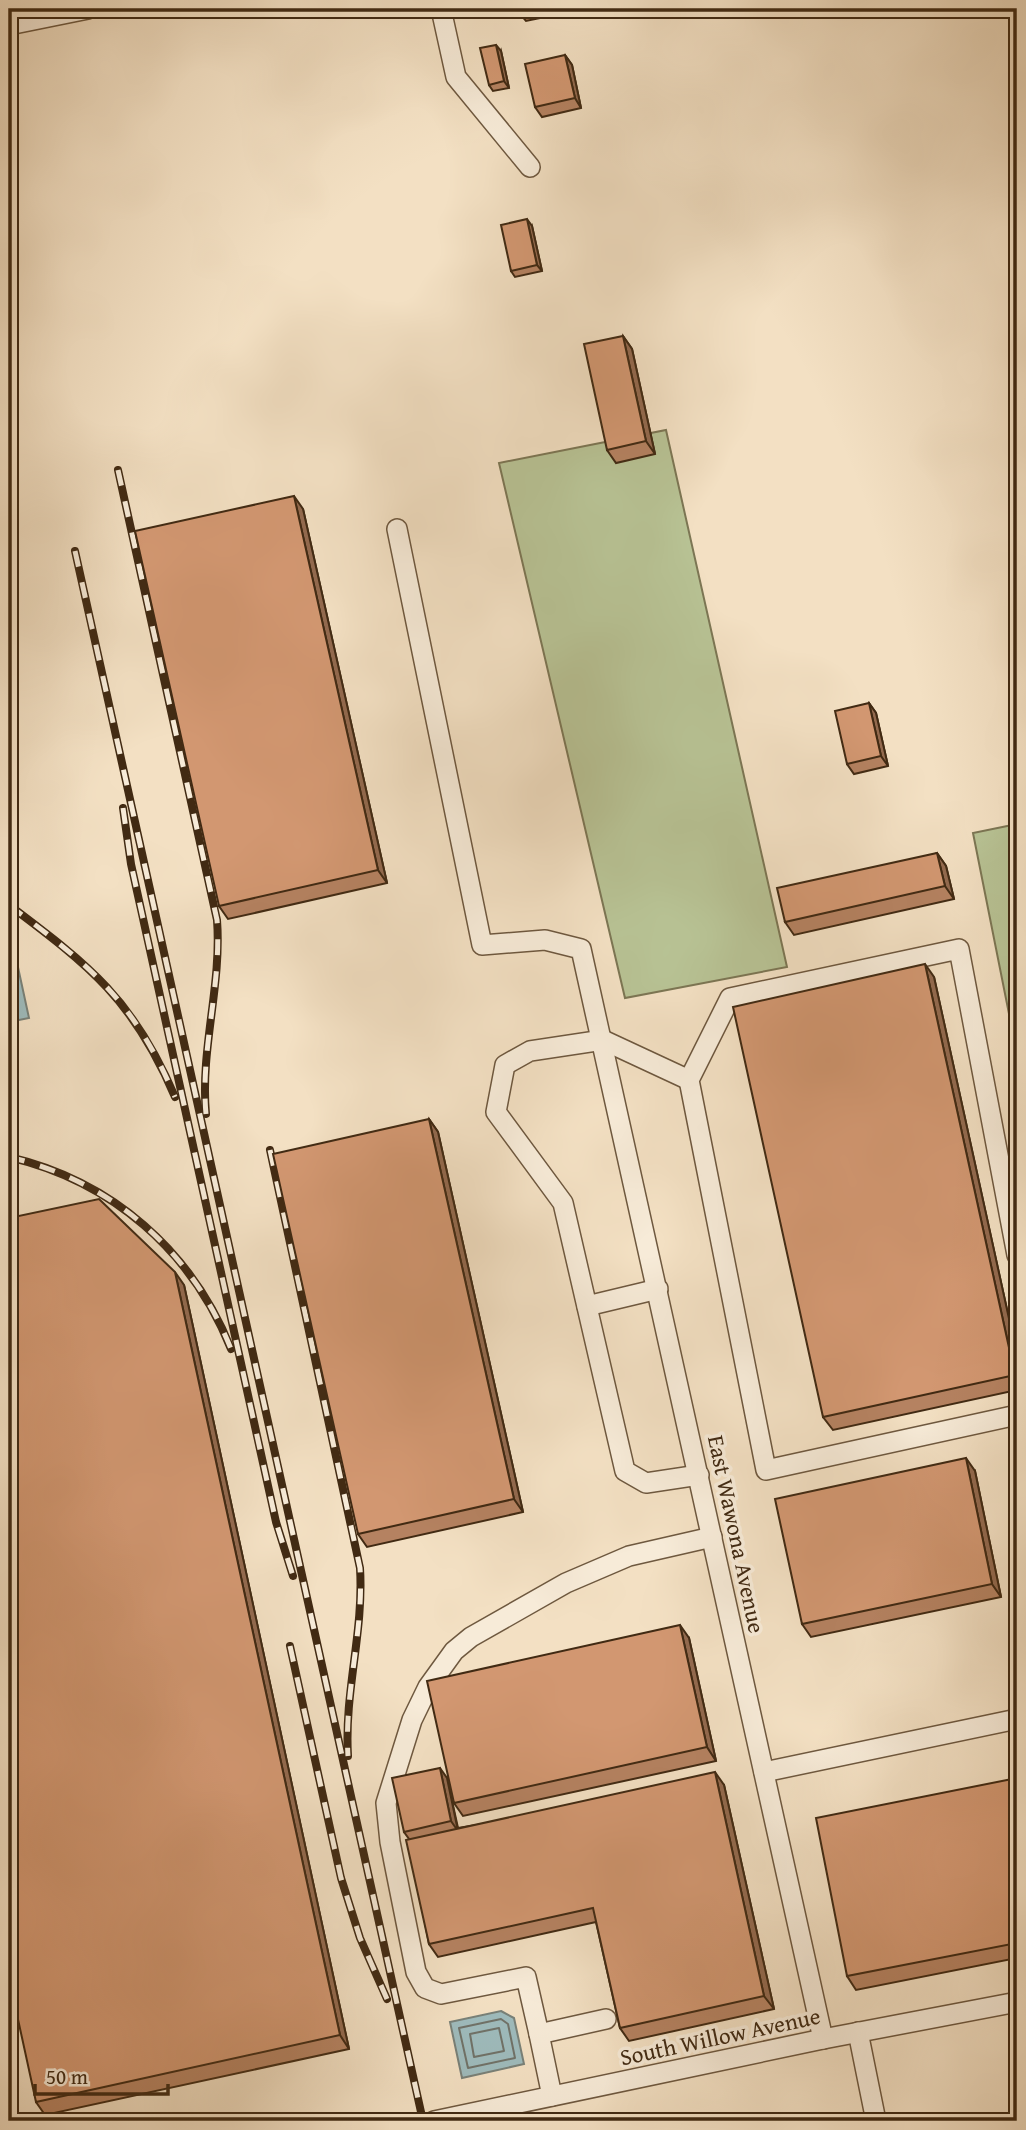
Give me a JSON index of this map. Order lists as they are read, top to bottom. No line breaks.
{"streets":{"street":["East Wawona Avenue","South Willow Avenue"]},"crossings":[["East Wawona Avenue","South Willow Avenue"]],"scale_bar":"50 m"}
